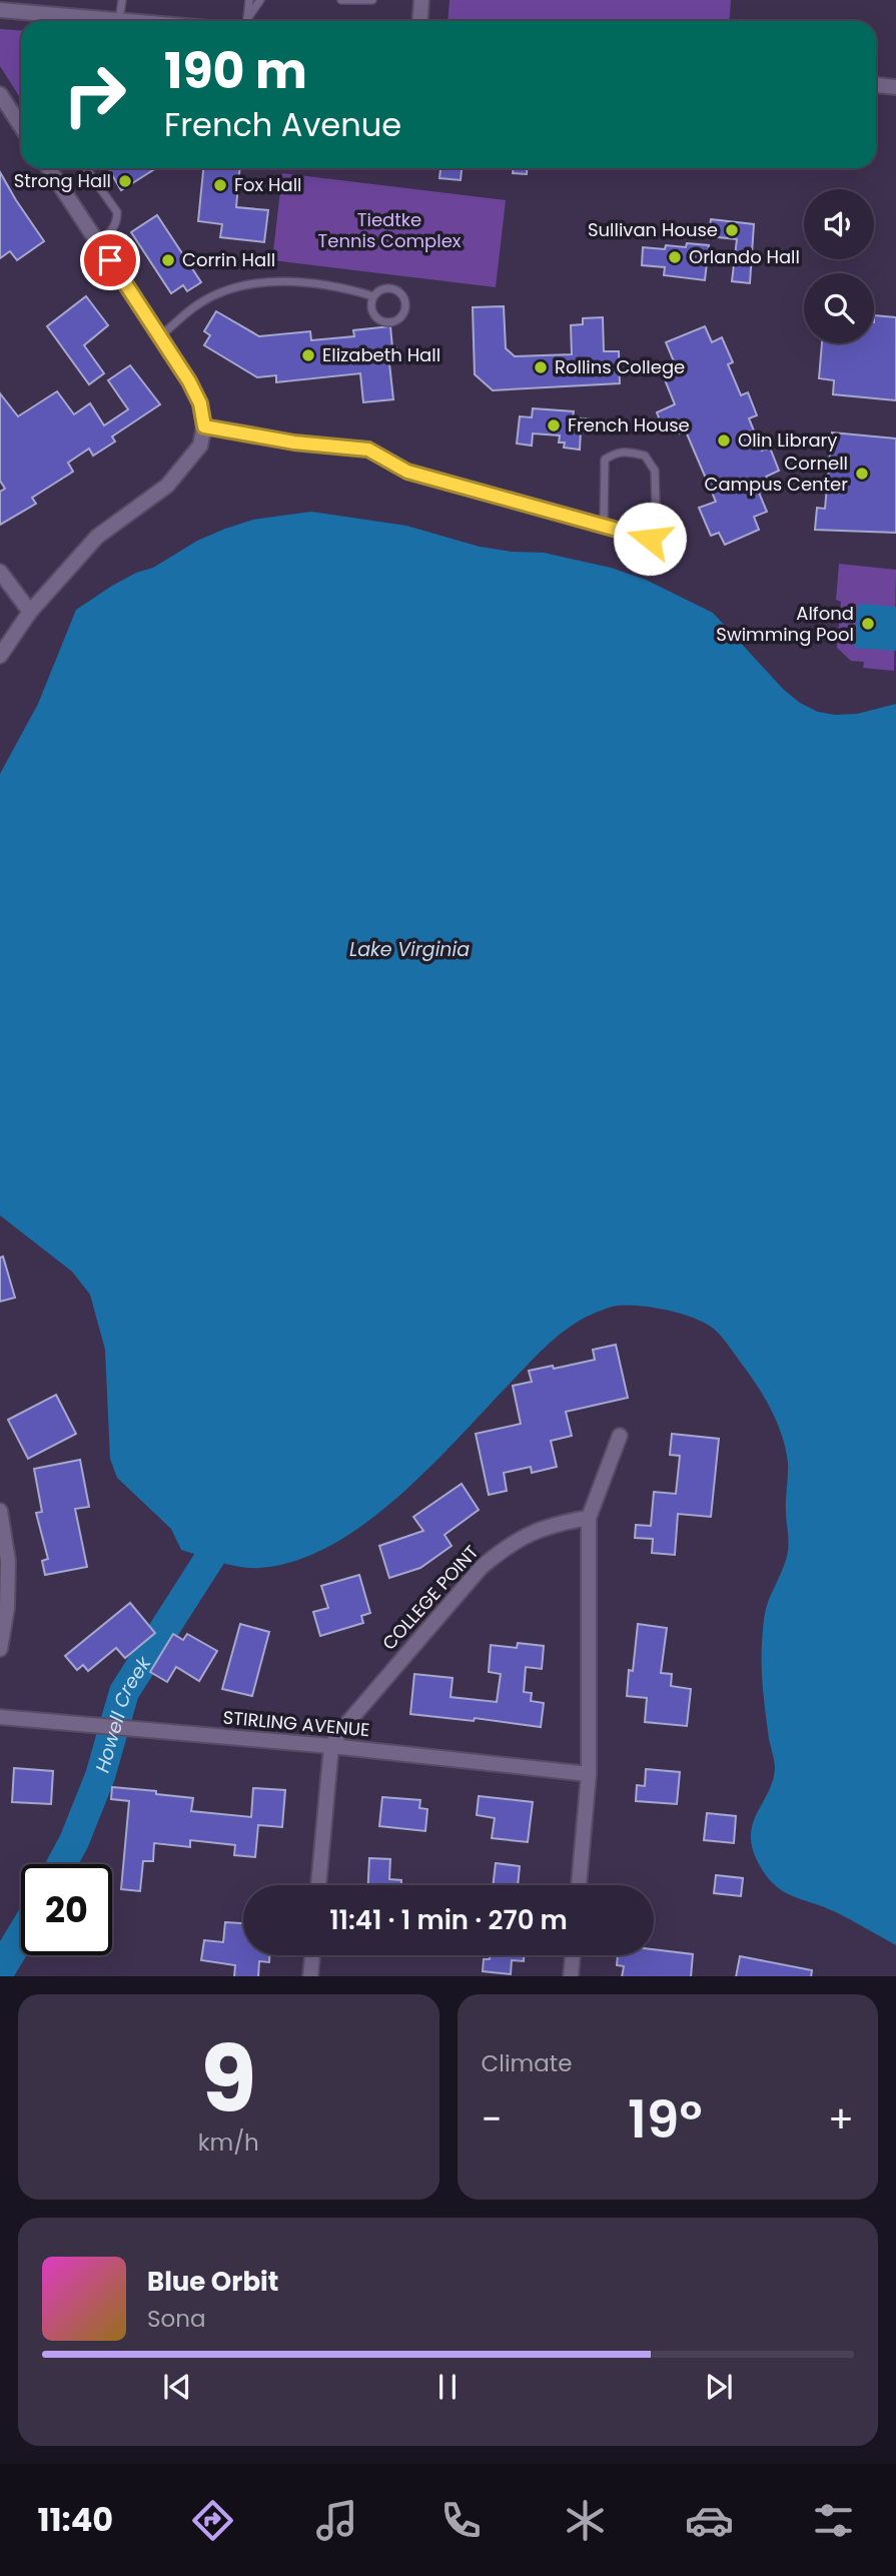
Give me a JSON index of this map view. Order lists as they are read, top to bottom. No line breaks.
{"streets":{"street":["COLLEGE POINT","STIRLING AVENUE"]},"crossings":[["COLLEGE POINT","STIRLING AVENUE"]],"water":["Lake Virginia","Howell Creek"],"parks":["Tiedtke Tennis Complex"],"places":["Strong Hall","Fox Hall","Sullivan House","Orlando Hall","Corrin Hall","Elizabeth Hall","Rollins College","French House","Olin Library","Cornell Campus Center","Alfond Swimming Pool"],"page":{"turn":["190 m","French Avenue"],"limit":"20","trip":"11:41 · 1 min · 270 m","tile":[["9","km/h"],"Climate"],"heat":["−","19°","+"],"song":["Blue Orbit","Sona"],"tabs":"11:40"}}
